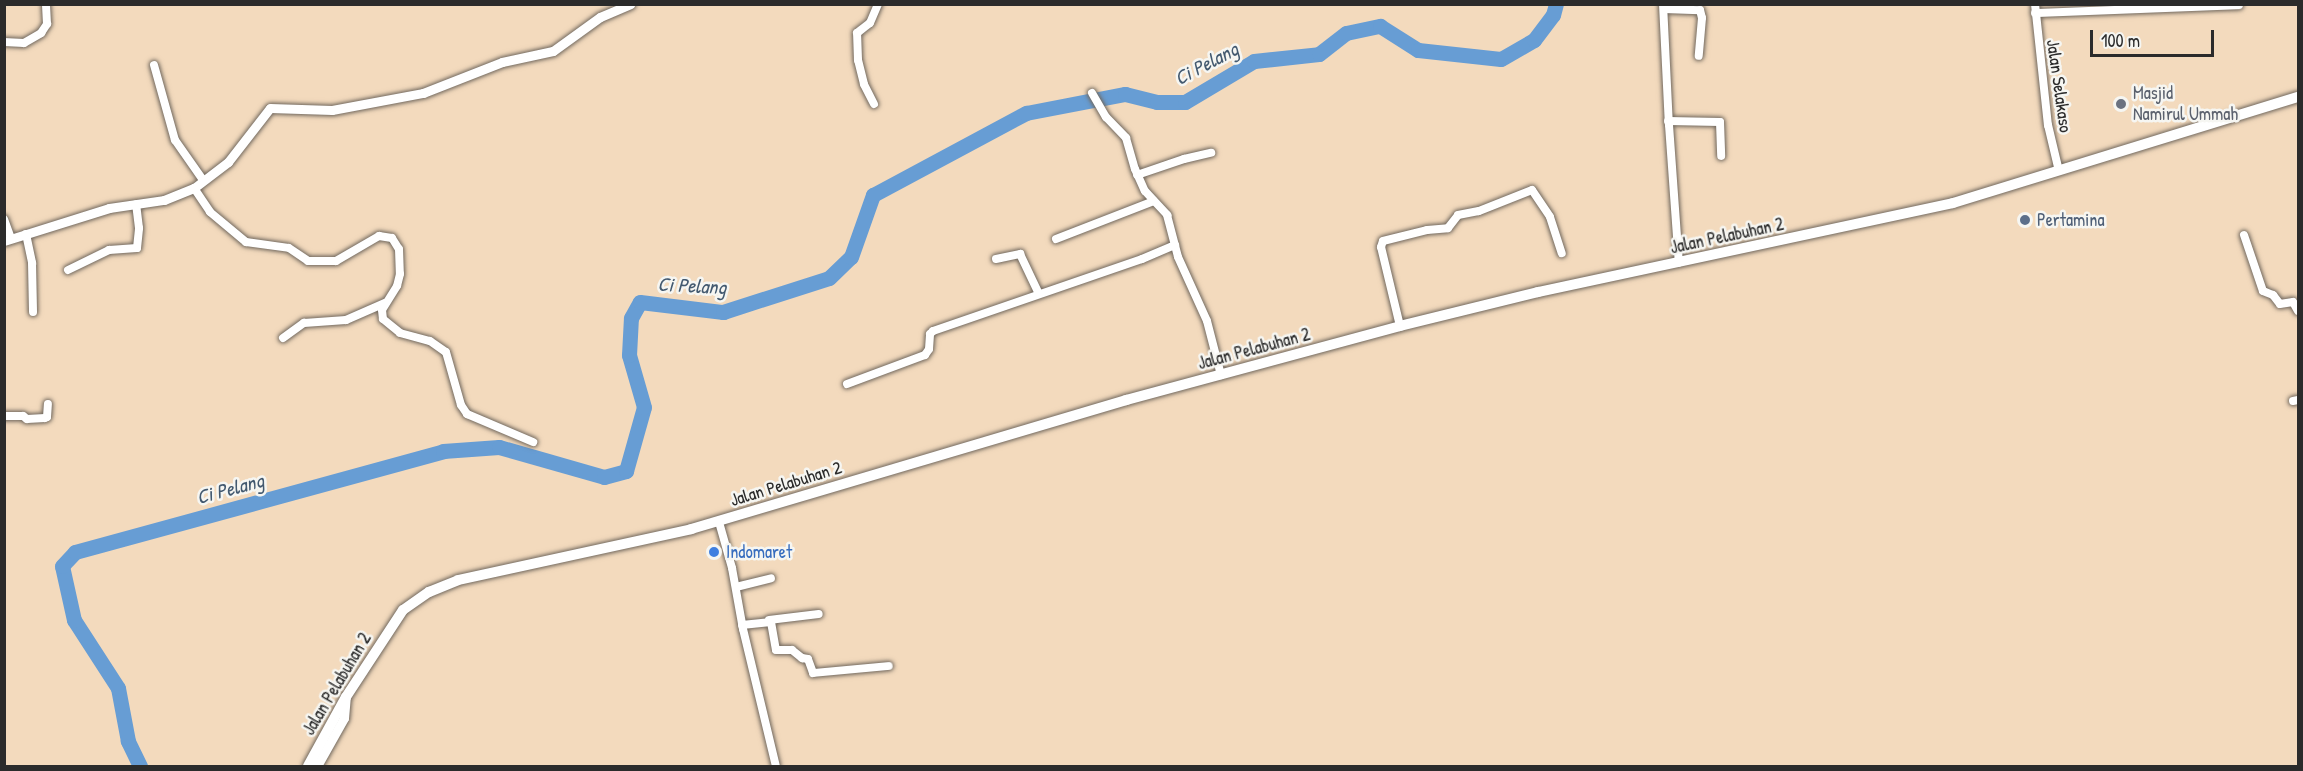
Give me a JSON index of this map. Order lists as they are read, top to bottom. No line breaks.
{"streets":{"main road":["Jalan Pelabuhan 2"],"street":["Jalan Selakaso"]},"crossings":[["Jalan Selakaso","Jalan Pelabuhan 2"]],"water":["Ci Pelang"],"places":["Masjid Namirul Ummah","Pertamina","Indomaret"],"scale_bar":"100 m"}
